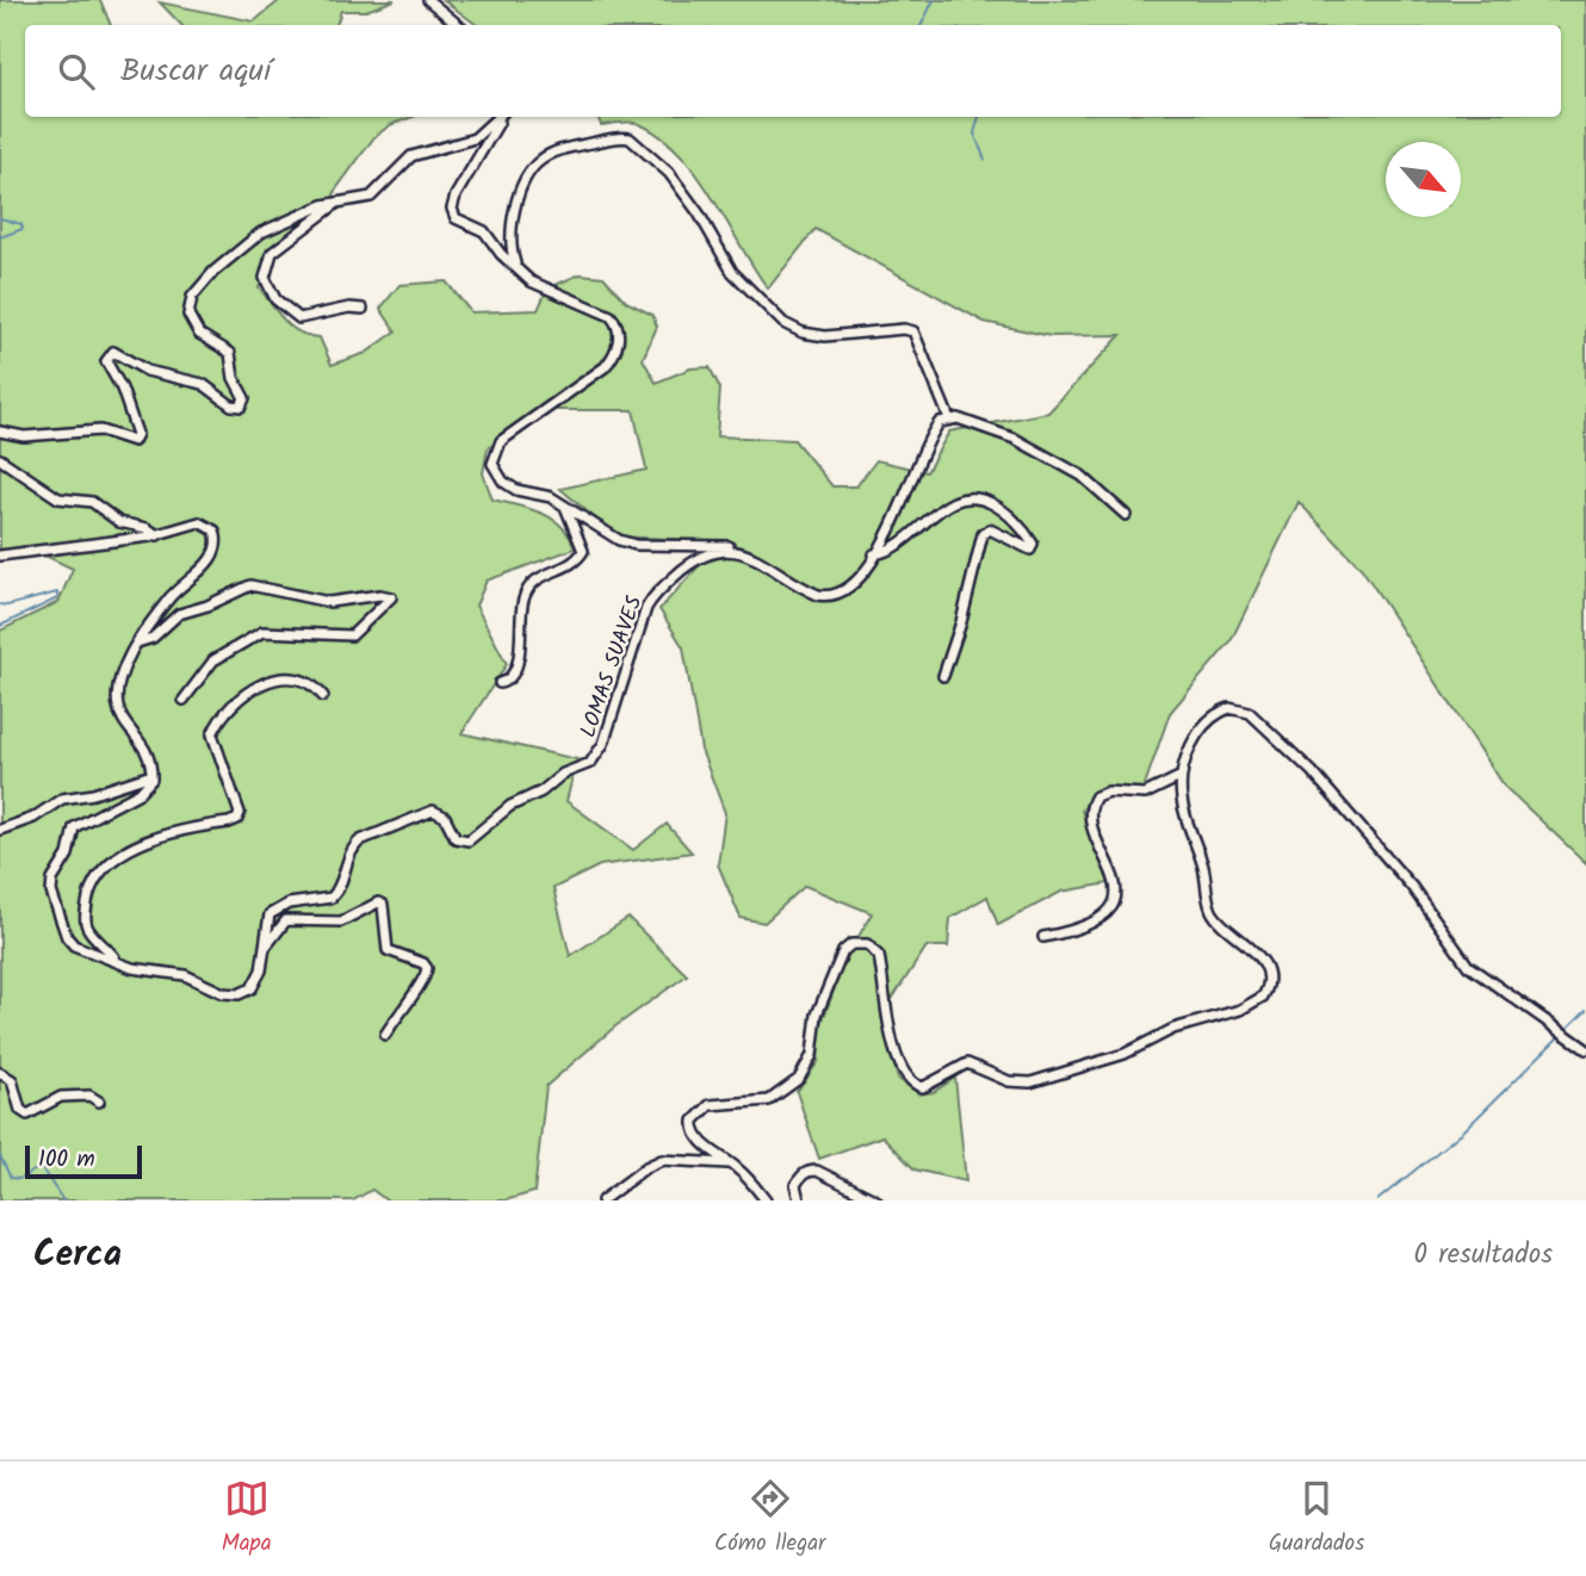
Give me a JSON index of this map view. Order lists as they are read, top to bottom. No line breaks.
{"streets":{"street":["LOMAS SUAVES"]},"scale_bar":"100 m","north":"bottom right","page":{"search":"Buscar aquí","scale":"100 m","heading":["Cerca","0 resultados"],"nav":["Mapa","Cómo llegar","Guardados"]}}
